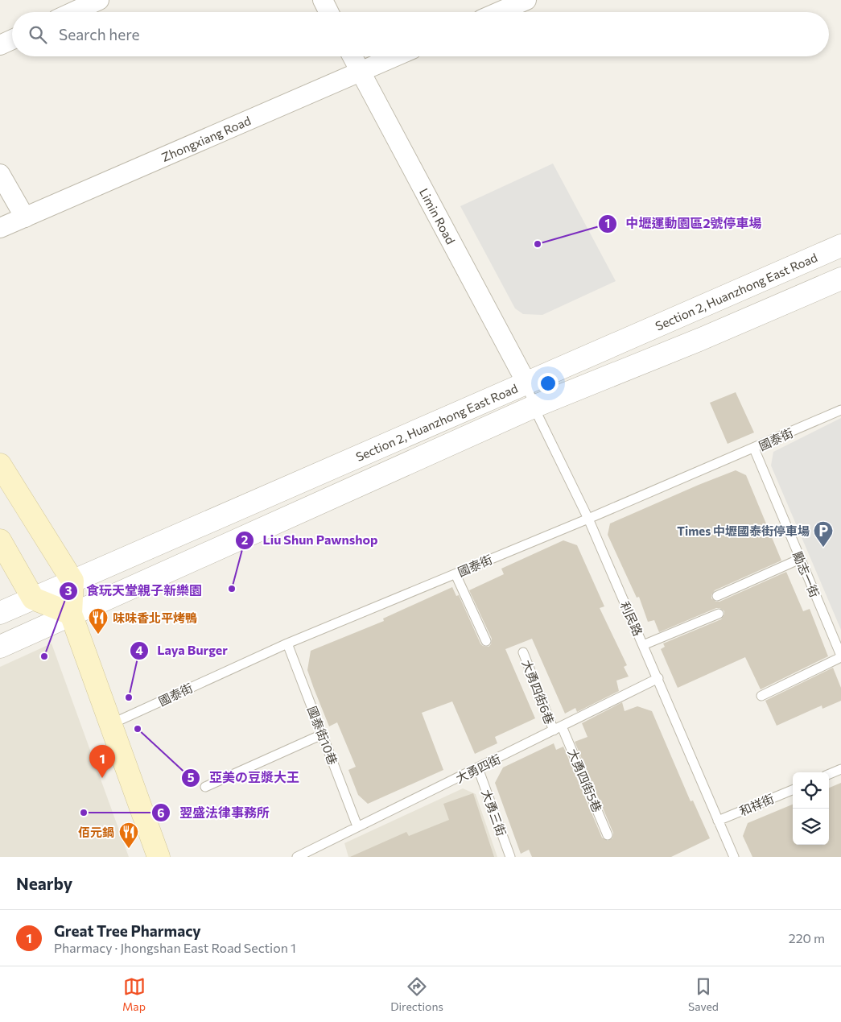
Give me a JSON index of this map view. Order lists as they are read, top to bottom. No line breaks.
{"streets":{"street":["Zhongxiang Road","Limin Road","Section 2, Huanzhong East Road"],"lane":["國泰街","勵志一街","利民路","大勇四街6巷","國泰街10巷","大勇四街","大勇四街5巷","和祥街","大勇三街"]},"crossings":[["Zhongxiang Road","Limin Road"],["Limin Road","Section 2, Huanzhong East Road"],["Limin Road","利民路"],["Section 2, Huanzhong East Road","利民路"],["國泰街","勵志一街"],["國泰街","利民路"],["國泰街","國泰街10巷"],["利民路","大勇四街"],["利民路","和祥街"],["大勇四街6巷","大勇四街"],["大勇四街6巷","大勇四街5巷"],["國泰街10巷","大勇四街"],["大勇四街","大勇四街5巷"],["大勇四街","大勇三街"]],"places":{"other":["中壢運動園區2號停車場","Liu Shun Pawnshop","食玩天堂親子新樂園","Laya Burger","亞美の豆漿大王","翌盛法律事務所"],"parking":["Times 中壢國泰街停車場"],"restaurant":["味味香北平烤鴨","佰元鍋"]},"page":{"search":"Search here","pins":"1","heading":"Nearby","list":[{"mark":"1","name":"Great Tree Pharmacy","note":"Pharmacy · Jhongshan East Road Section 1","value":"220 m"}],"nav":["Map","Directions","Saved"]}}
